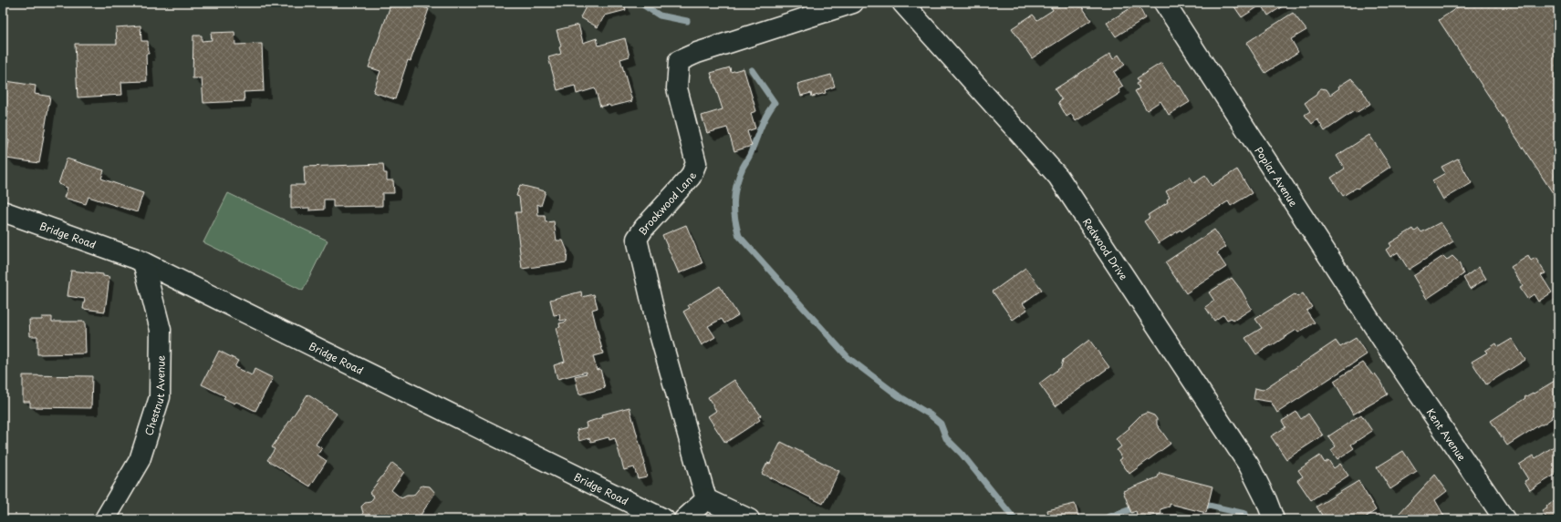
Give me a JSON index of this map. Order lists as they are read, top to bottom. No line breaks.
{"streets":{"street":["Poplar Avenue","Brookwood Lane","Bridge Road","Redwood Drive","Chestnut Avenue","Kent Avenue"]},"crossings":[["Poplar Avenue","Kent Avenue"],["Bridge Road","Chestnut Avenue"]]}
